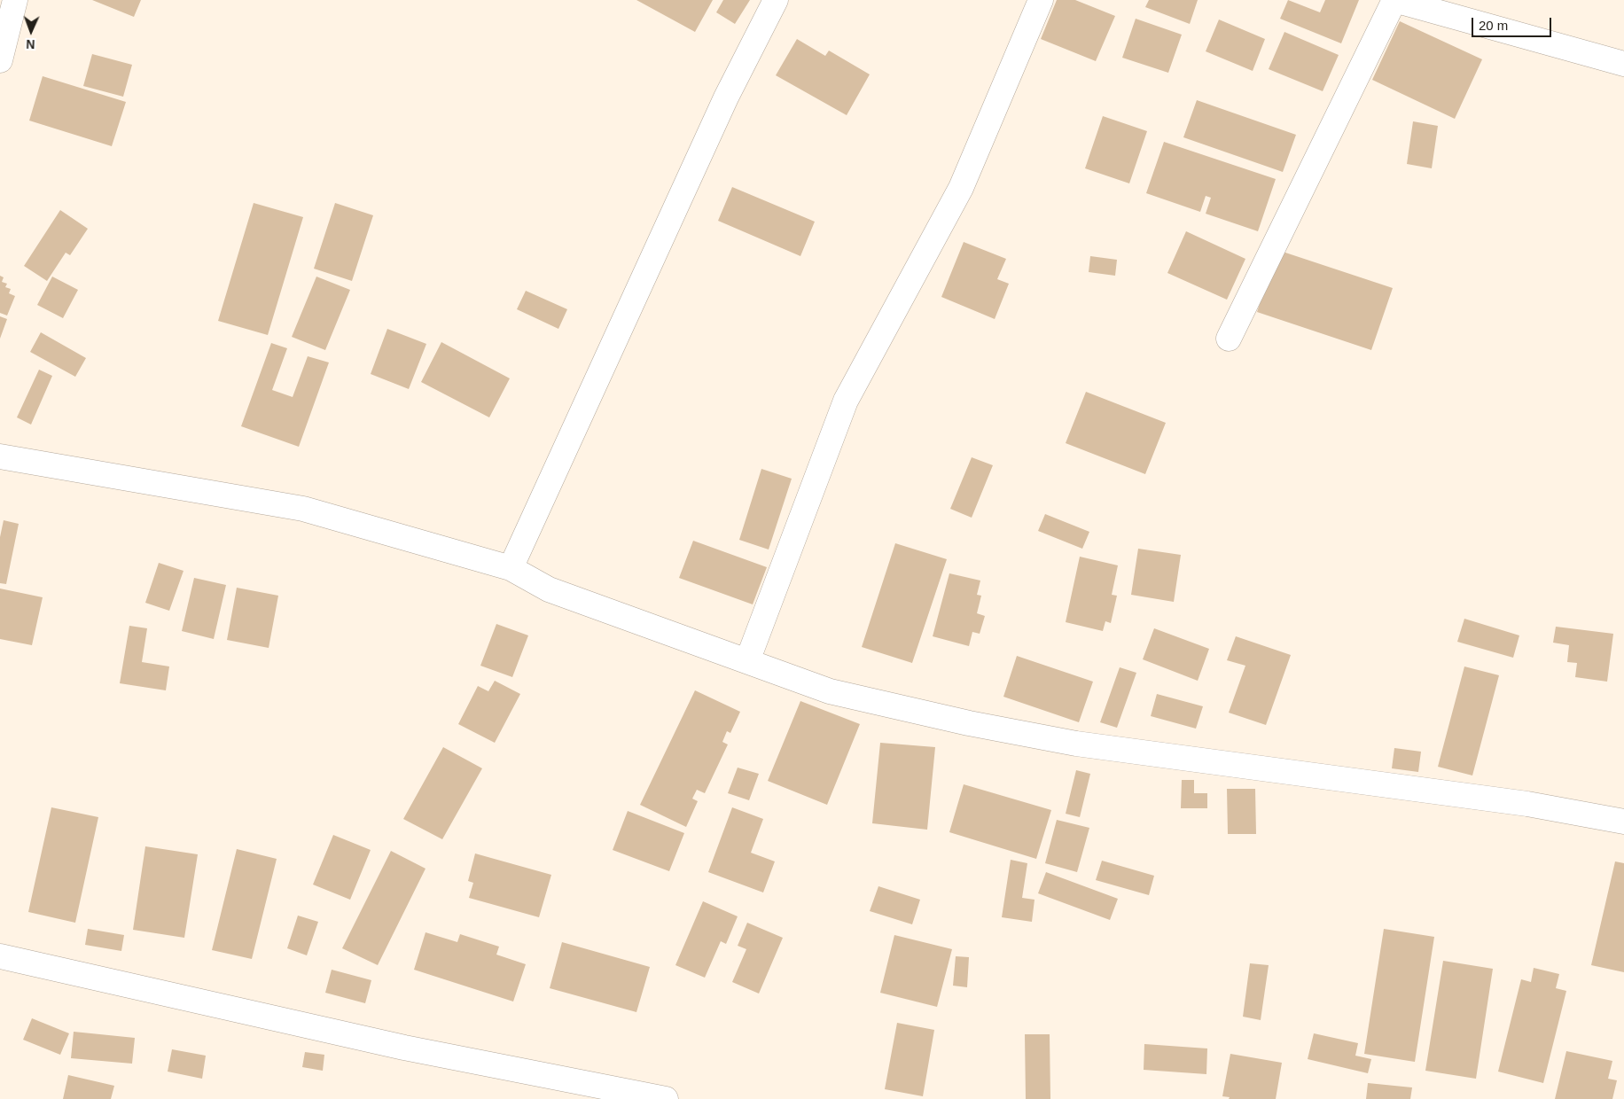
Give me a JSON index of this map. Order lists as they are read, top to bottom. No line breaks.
{"scale_bar":"20 m","north":"bottom"}
